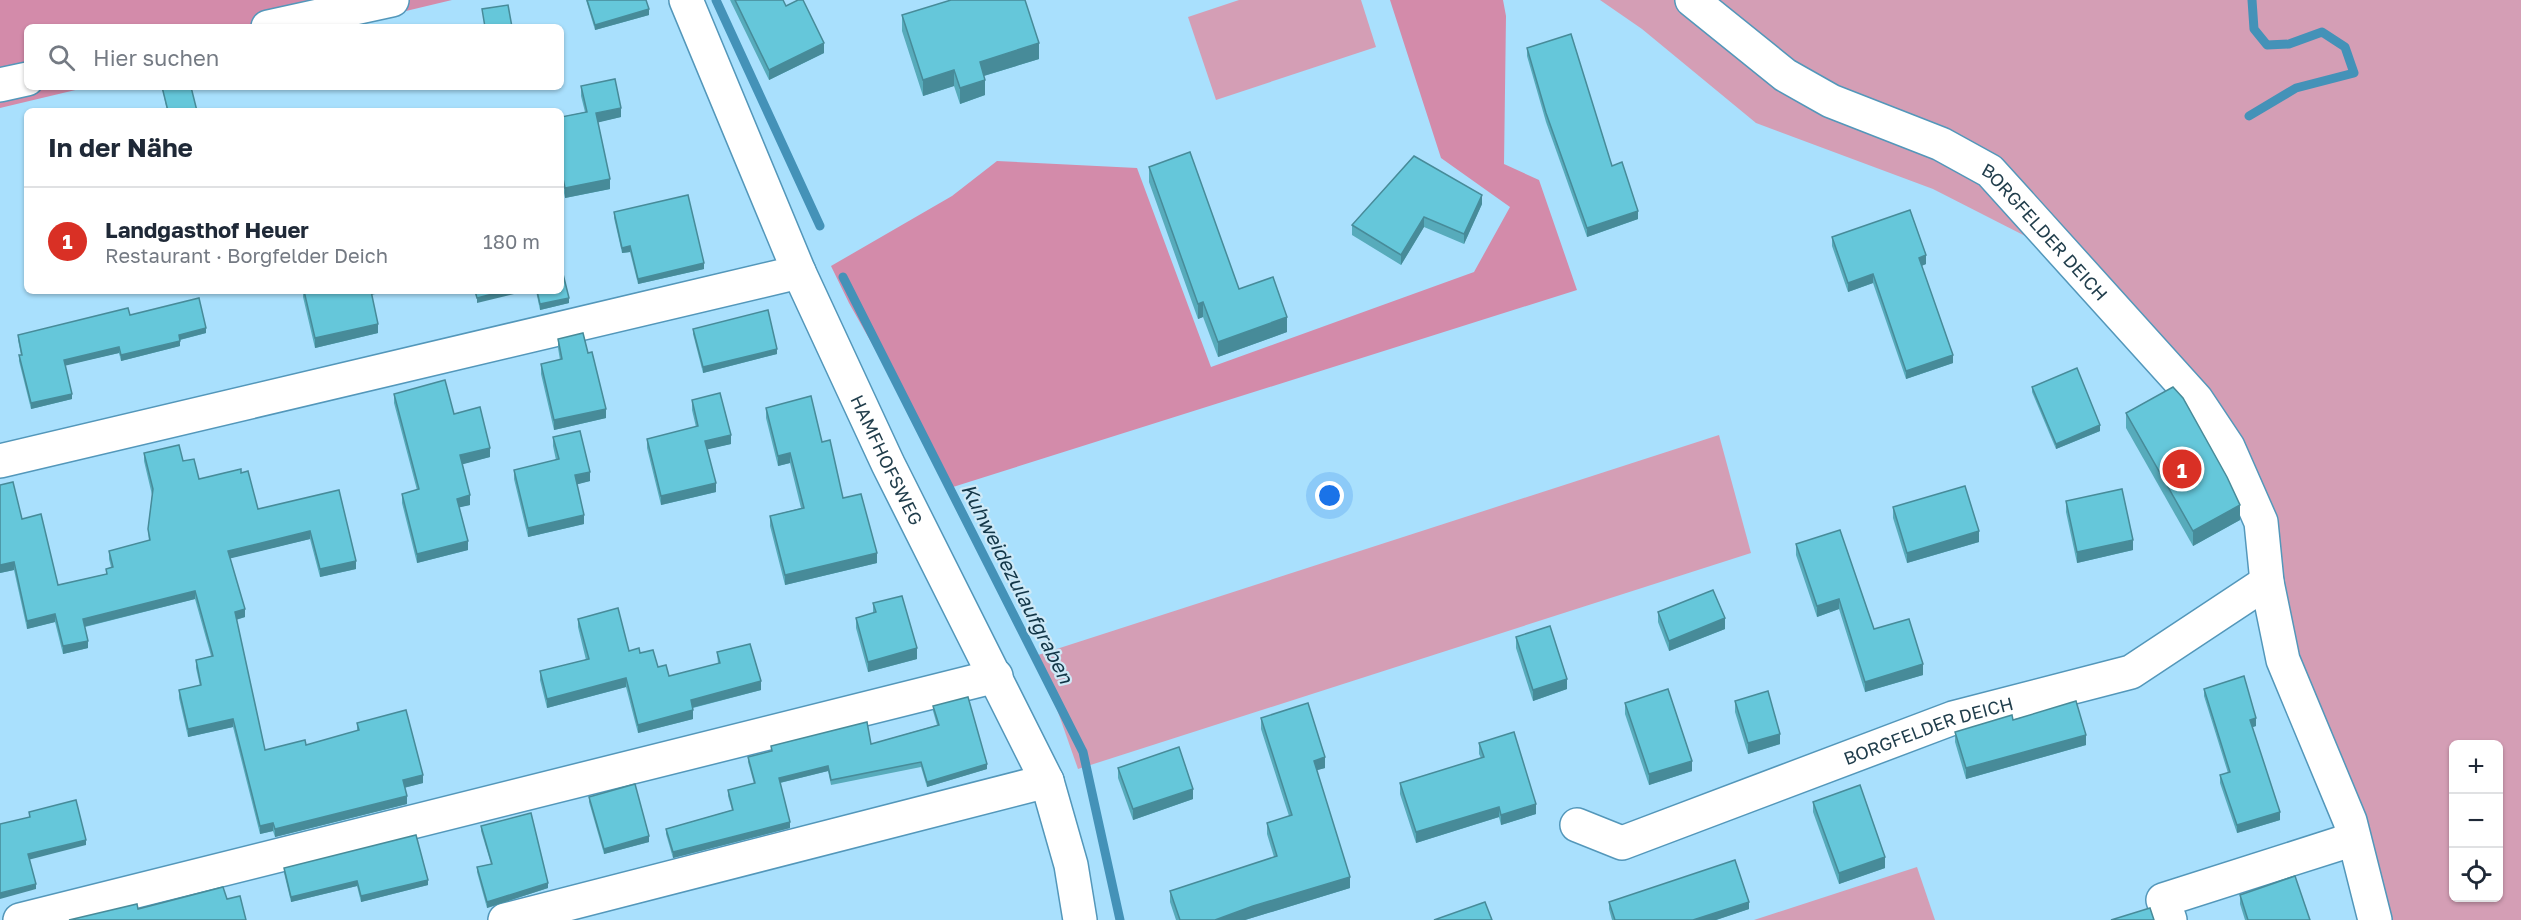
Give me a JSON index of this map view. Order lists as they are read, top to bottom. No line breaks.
{"streets":{"street":["BORGFELDER DEICH","HAMFHOFSWEG"]},"water":["Kuhweidezulaufgraben"],"page":{"search":"Hier suchen","heading":"In der Nähe","list":[{"mark":"1","name":"Landgasthof Heuer","note":"Restaurant · Borgfelder Deich","value":"180 m"}],"pins":"1","map_buttons":["+","−"]}}
